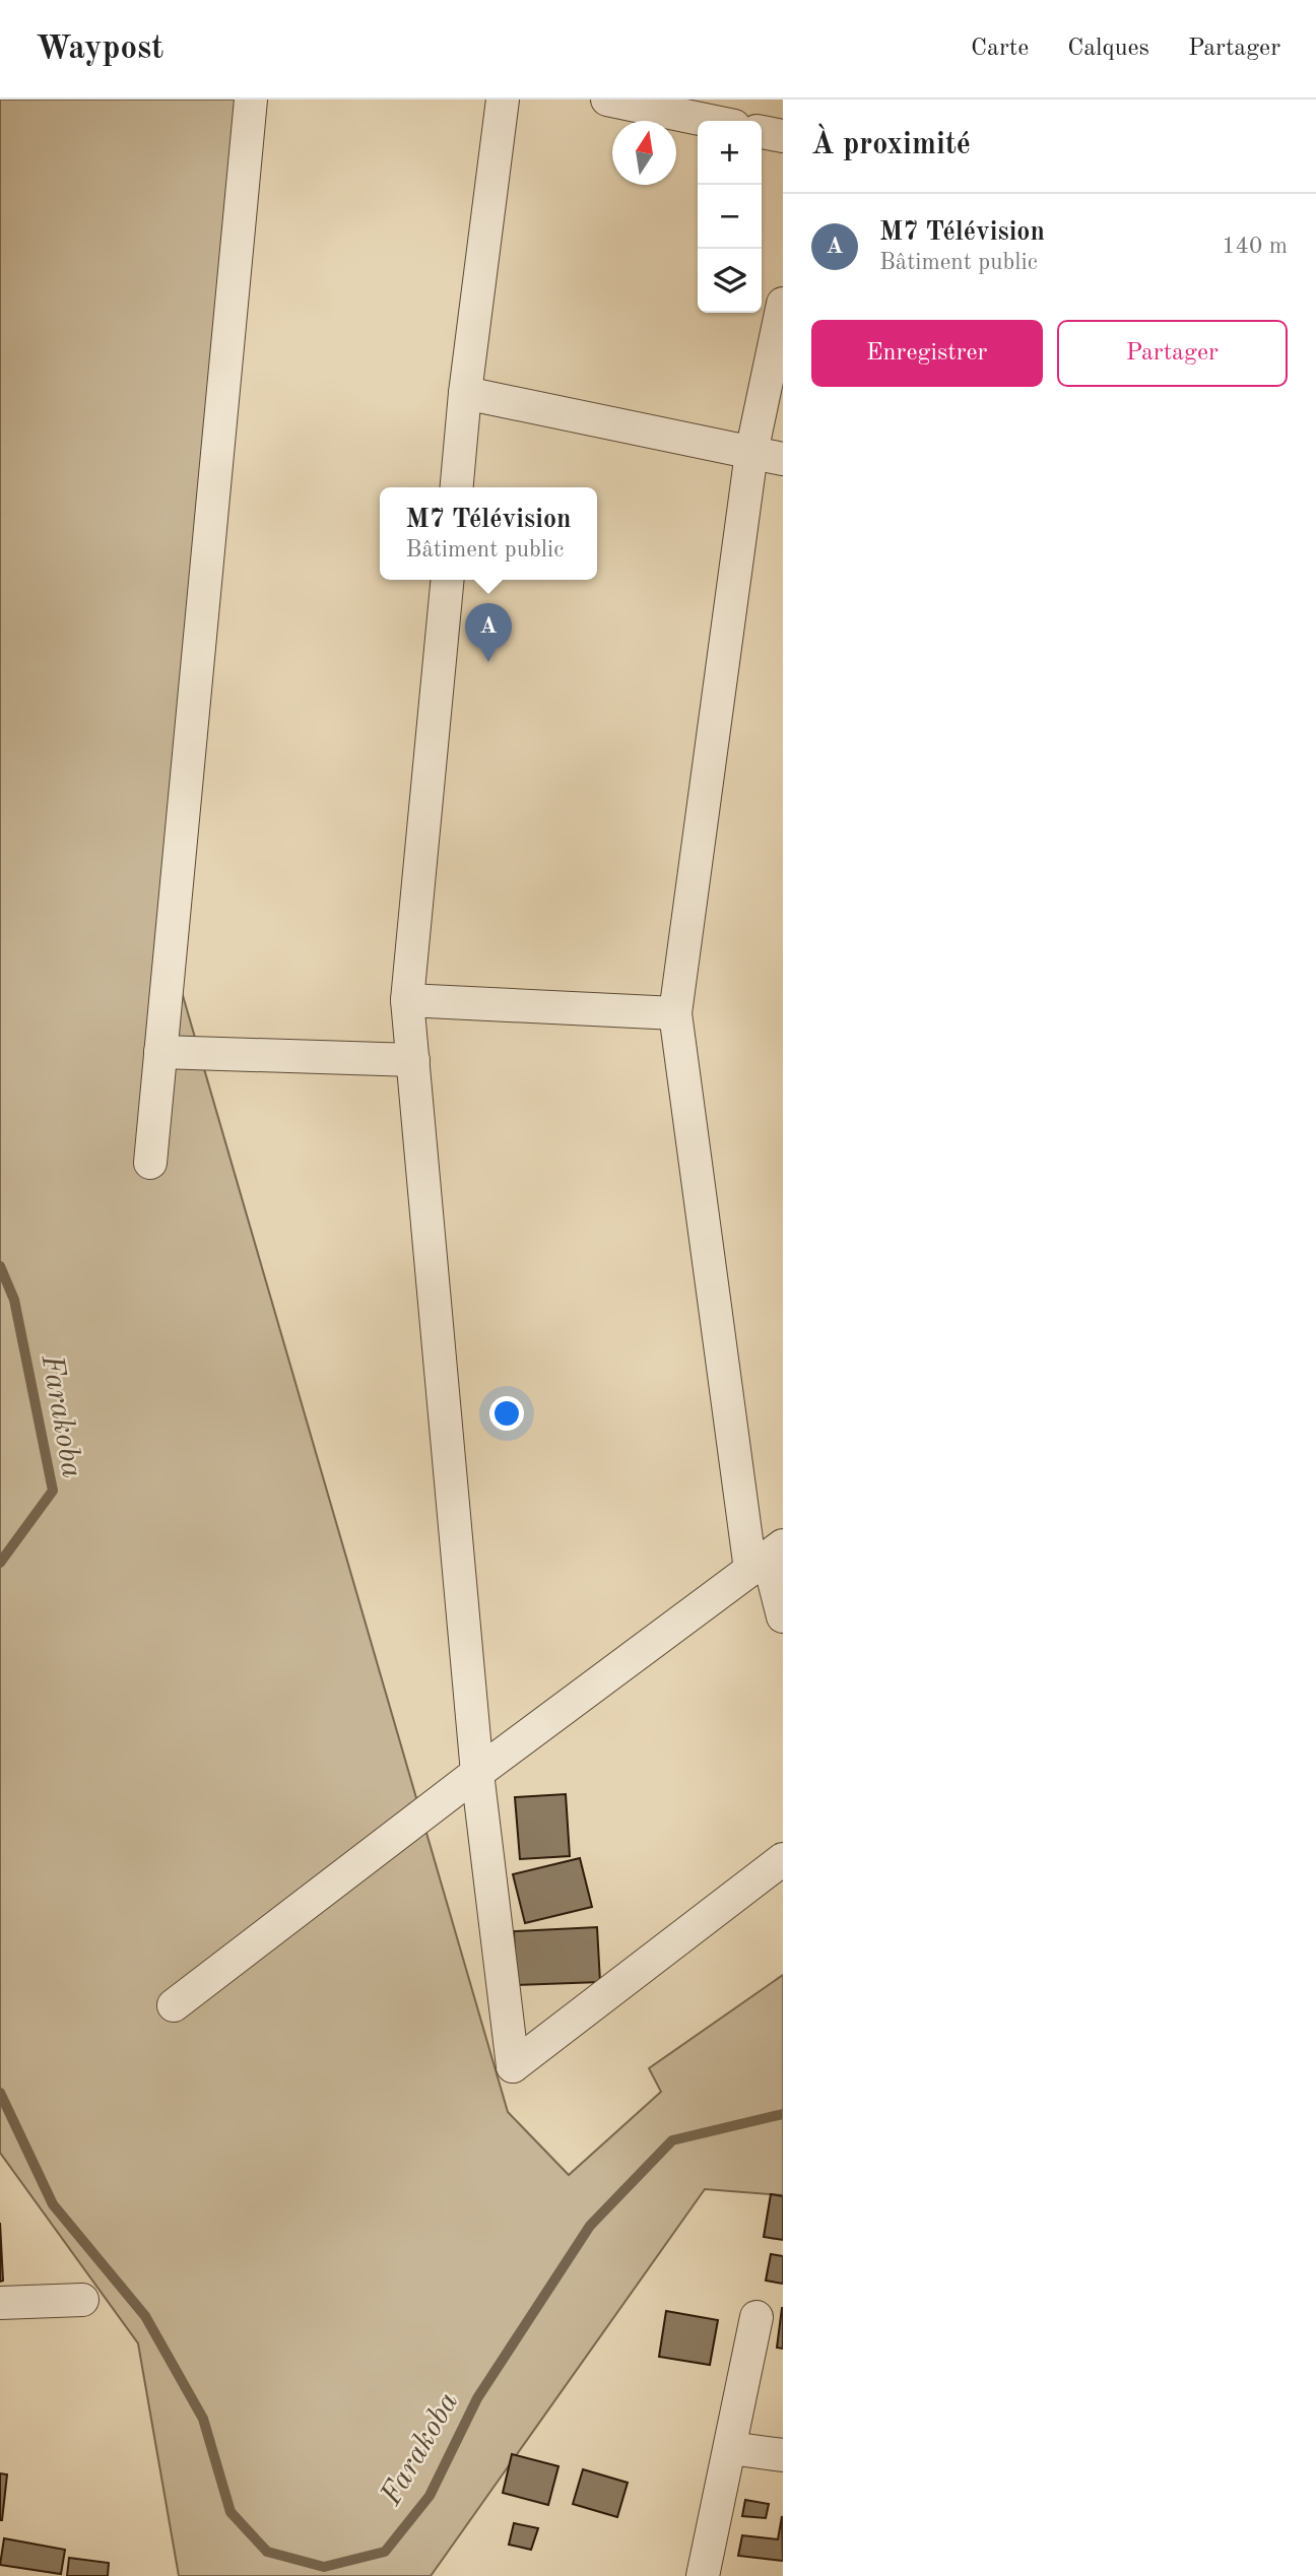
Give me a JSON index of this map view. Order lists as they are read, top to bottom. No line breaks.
{"water":["Farakoba"],"north":"top","page":{"header":"Waypost","nav":["Carte","Calques","Partager"],"heading":"À proximité","map_buttons":["+","−"],"list":[{"mark":"A","name":"M7 Télévision","note":"Bâtiment public","value":"140 m"}],"buttons":["Enregistrer","Partager"],"popup":["M7 Télévision","Bâtiment public"],"pins":"A"}}
